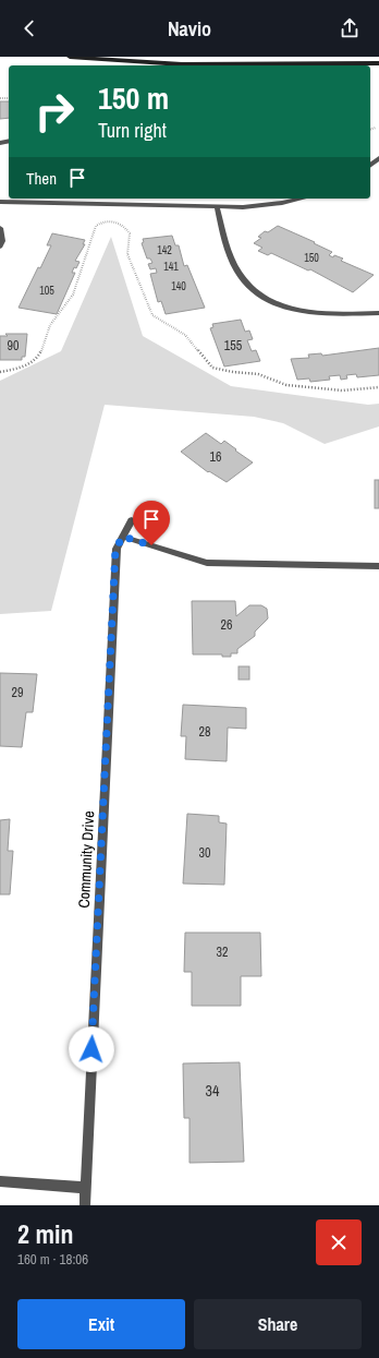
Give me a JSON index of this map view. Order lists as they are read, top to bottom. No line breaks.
{"streets":{"street":["Community Drive"]},"house_numbers":["142","150","141","140","105","90","155","16","26","29","28","30","32","34"],"page":{"header":"Navio","turn":["150 m","Turn right"],"then":"Then","heading":["2 min","160 m · 18:06"],"buttons":["Exit","Share"]}}
